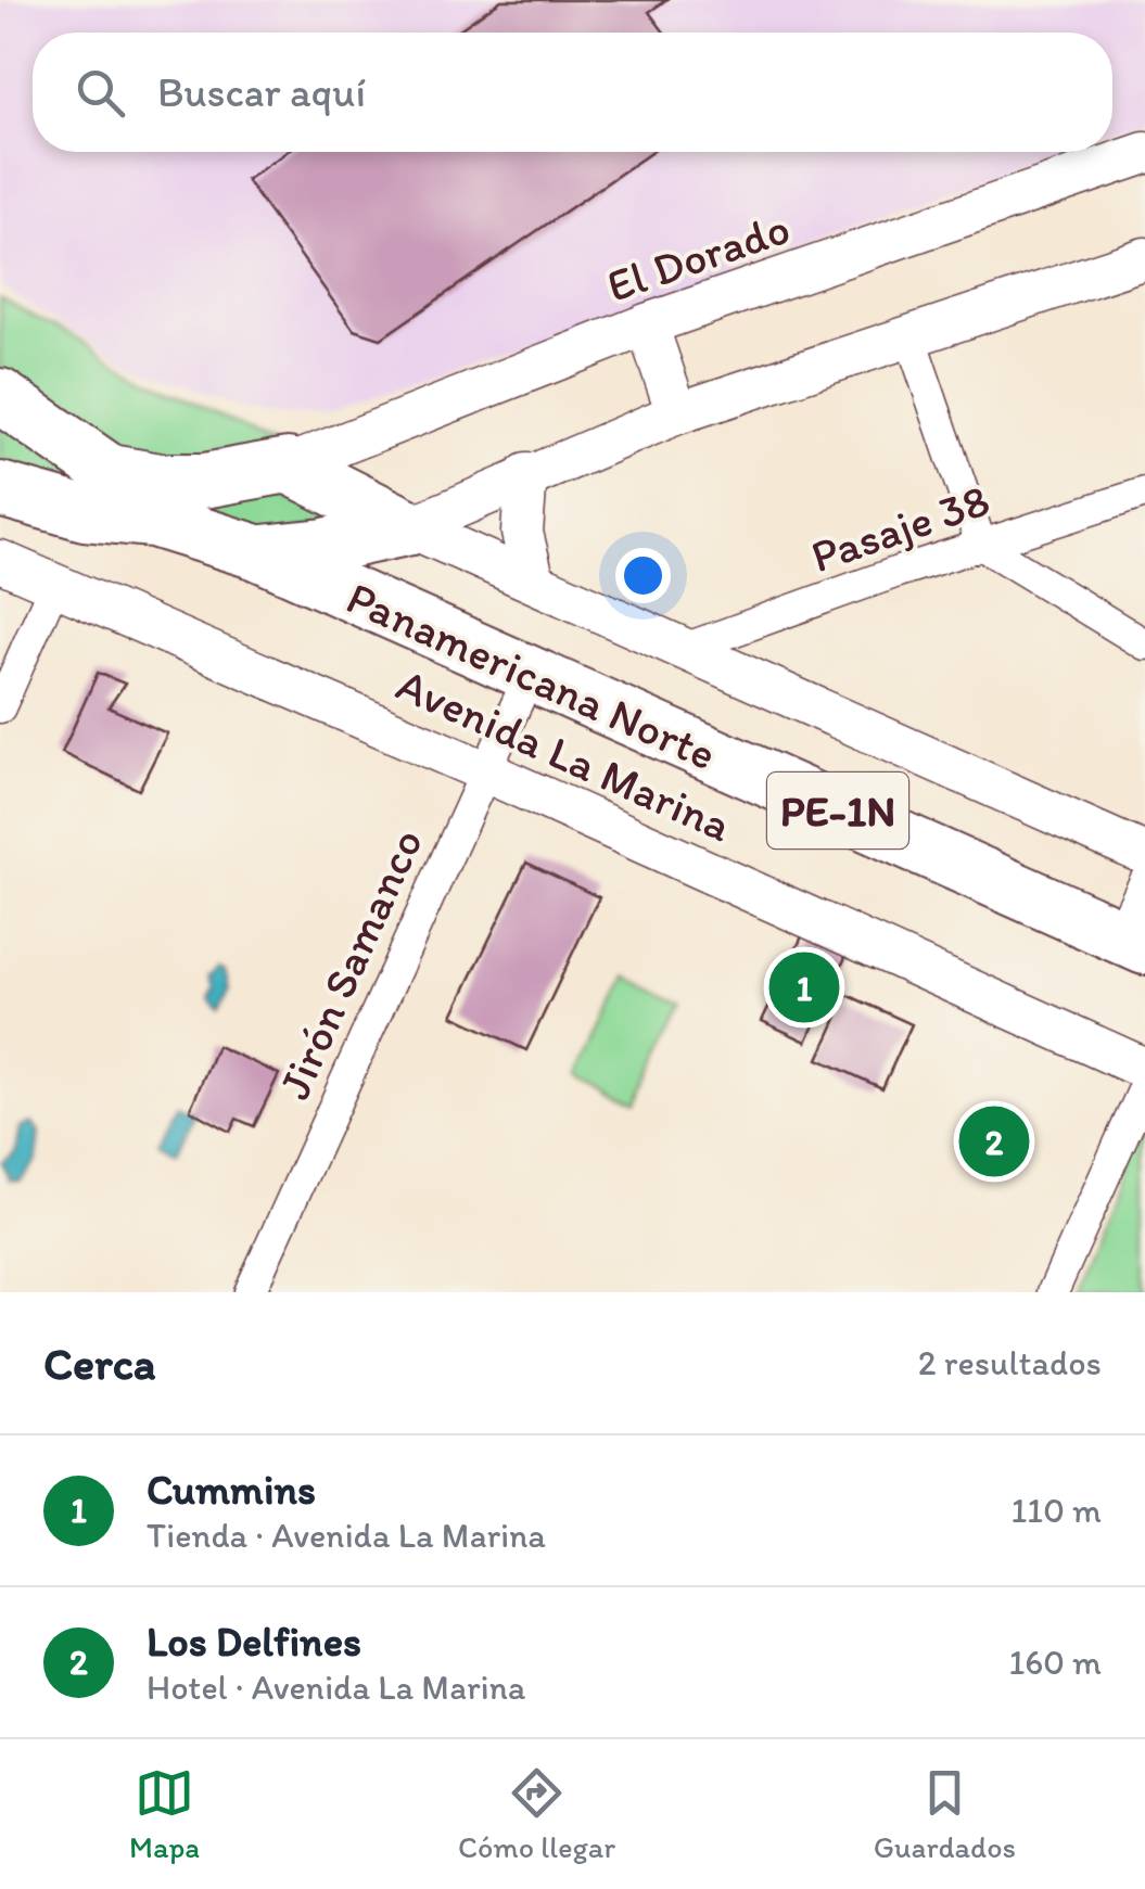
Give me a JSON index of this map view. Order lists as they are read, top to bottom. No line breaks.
{"streets":{"highway":["Panamericana Norte","PE-1N"],"main road":["El Dorado","Avenida La Marina"],"street":["Pasaje 38","Jirón Samanco"]},"crossings":[["Panamericana Norte","Jirón Samanco"],["Avenida La Marina","Jirón Samanco"]],"page":{"search":"Buscar aquí","pins":["1","2"],"heading":["Cerca","2 resultados"],"list":[{"mark":"1","name":"Cummins","note":"Tienda · Avenida La Marina","value":"110 m"},{"mark":"2","name":"Los Delfines","note":"Hotel · Avenida La Marina","value":"160 m"}],"nav":["Mapa","Cómo llegar","Guardados"]}}
